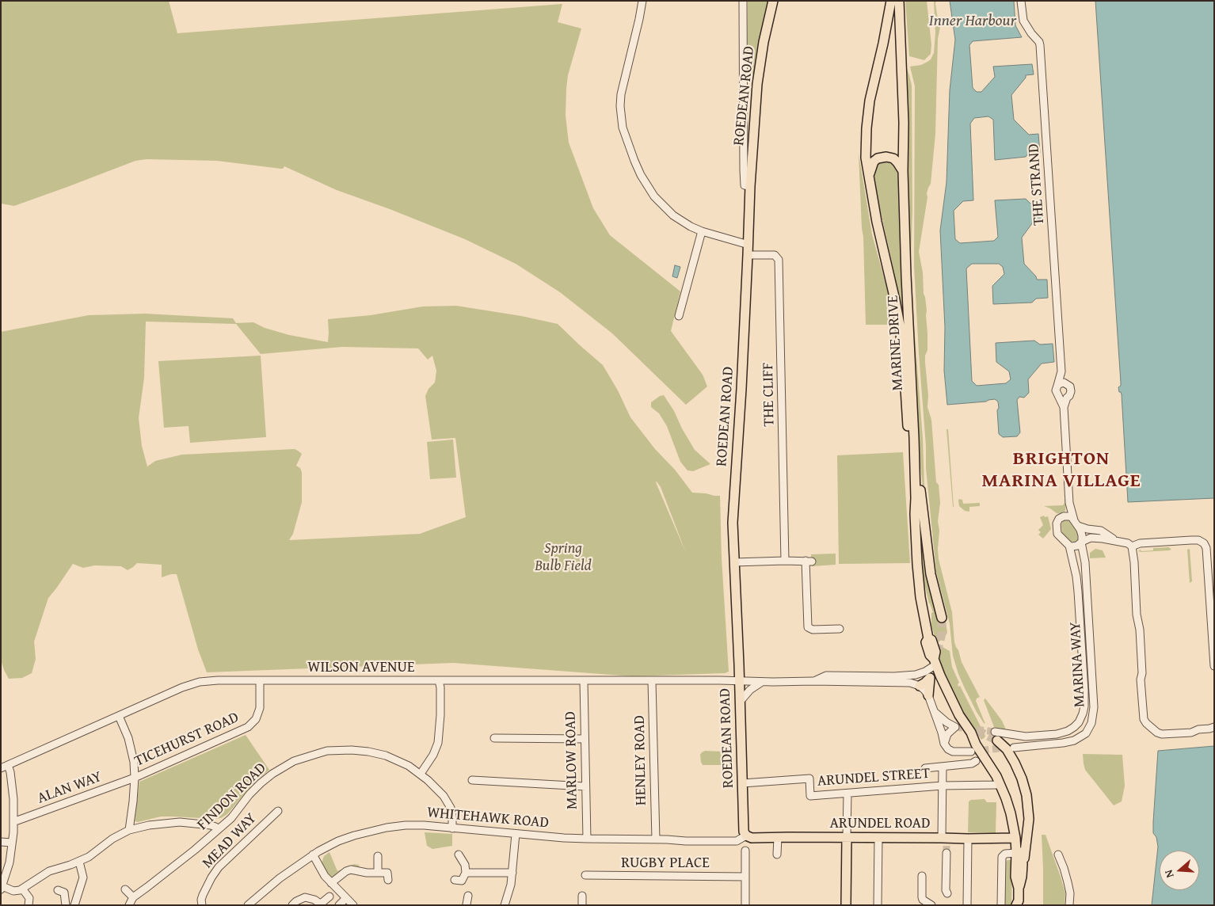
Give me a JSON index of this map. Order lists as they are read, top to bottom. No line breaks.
{"streets":{"main road":["ROEDEAN ROAD","MARINE DRIVE","ARUNDEL ROAD"],"street":["THE STRAND","THE CLIFF","MARINA WAY","WILSON AVENUE","TICEHURST ROAD","MARLOW ROAD","HENLEY ROAD","ARUNDEL STREET","ALAN WAY","FINDON ROAD","WHITEHAWK ROAD","MEAD WAY","RUGBY PLACE"]},"crossings":[["ROEDEAN ROAD","THE CLIFF"],["ROEDEAN ROAD","WILSON AVENUE"],["ROEDEAN ROAD","ARUNDEL STREET"],["ROEDEAN ROAD","WHITEHAWK ROAD"],["ROEDEAN ROAD","ARUNDEL ROAD"],["MARINE DRIVE","ARUNDEL STREET"],["MARINE DRIVE","ARUNDEL ROAD"],["WILSON AVENUE","TICEHURST ROAD"],["WILSON AVENUE","MARLOW ROAD"],["WILSON AVENUE","HENLEY ROAD"],["TICEHURST ROAD","ALAN WAY"],["MARLOW ROAD","WHITEHAWK ROAD"],["HENLEY ROAD","WHITEHAWK ROAD"],["FINDON ROAD","WHITEHAWK ROAD"],["WHITEHAWK ROAD","ARUNDEL ROAD"]],"districts":["BRIGHTON MARINA VILLAGE"],"water":["Inner Harbour"],"parks":["Spring Bulb Field"],"north":"left"}
